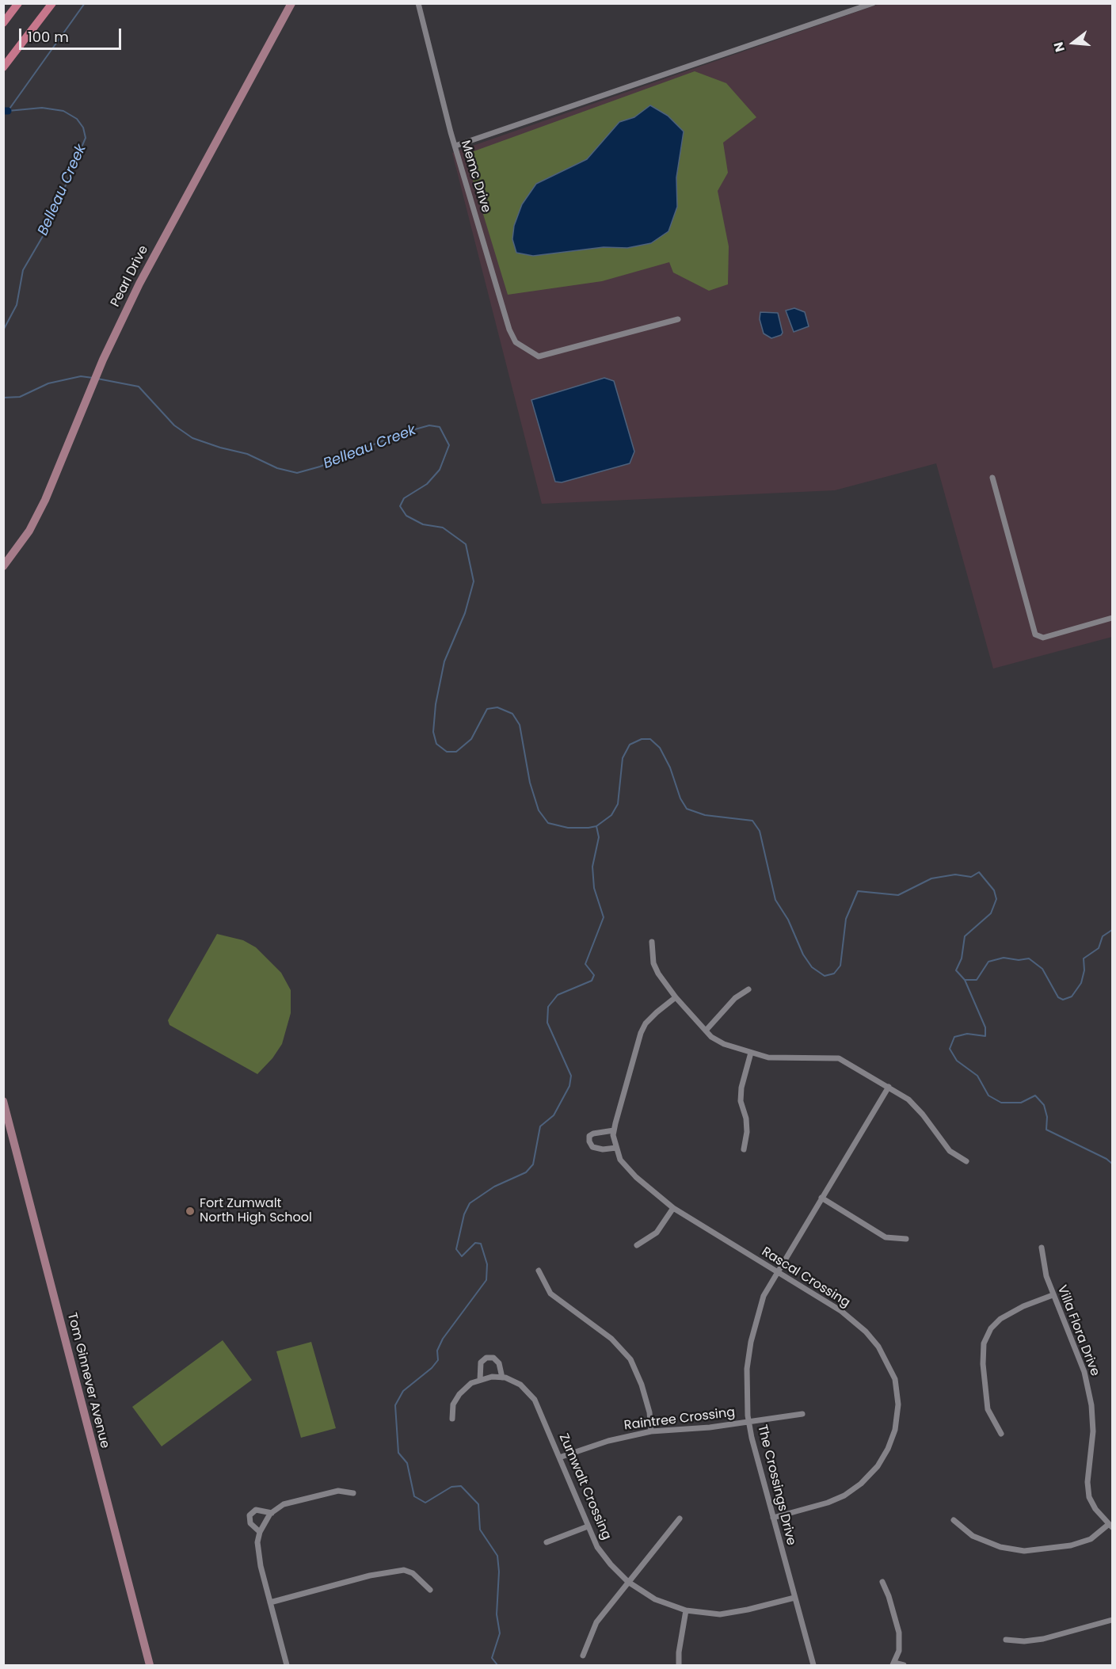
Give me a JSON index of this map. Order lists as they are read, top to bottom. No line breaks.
{"streets":{"main road":["Pearl Drive","Tom Ginnever Avenue"],"street":["Memc Drive","Rascal Crossing","Villa Flora Drive","Raintree Crossing","The Crossings Drive","Zumwalt Crossing"]},"crossings":[["Rascal Crossing","The Crossings Drive"],["Raintree Crossing","The Crossings Drive"],["Raintree Crossing","Zumwalt Crossing"],["The Crossings Drive","Zumwalt Crossing"]],"water":["Belleau Creek"],"places":["Fort Zumwalt North High School"],"scale_bar":"100 m","north":"left"}
